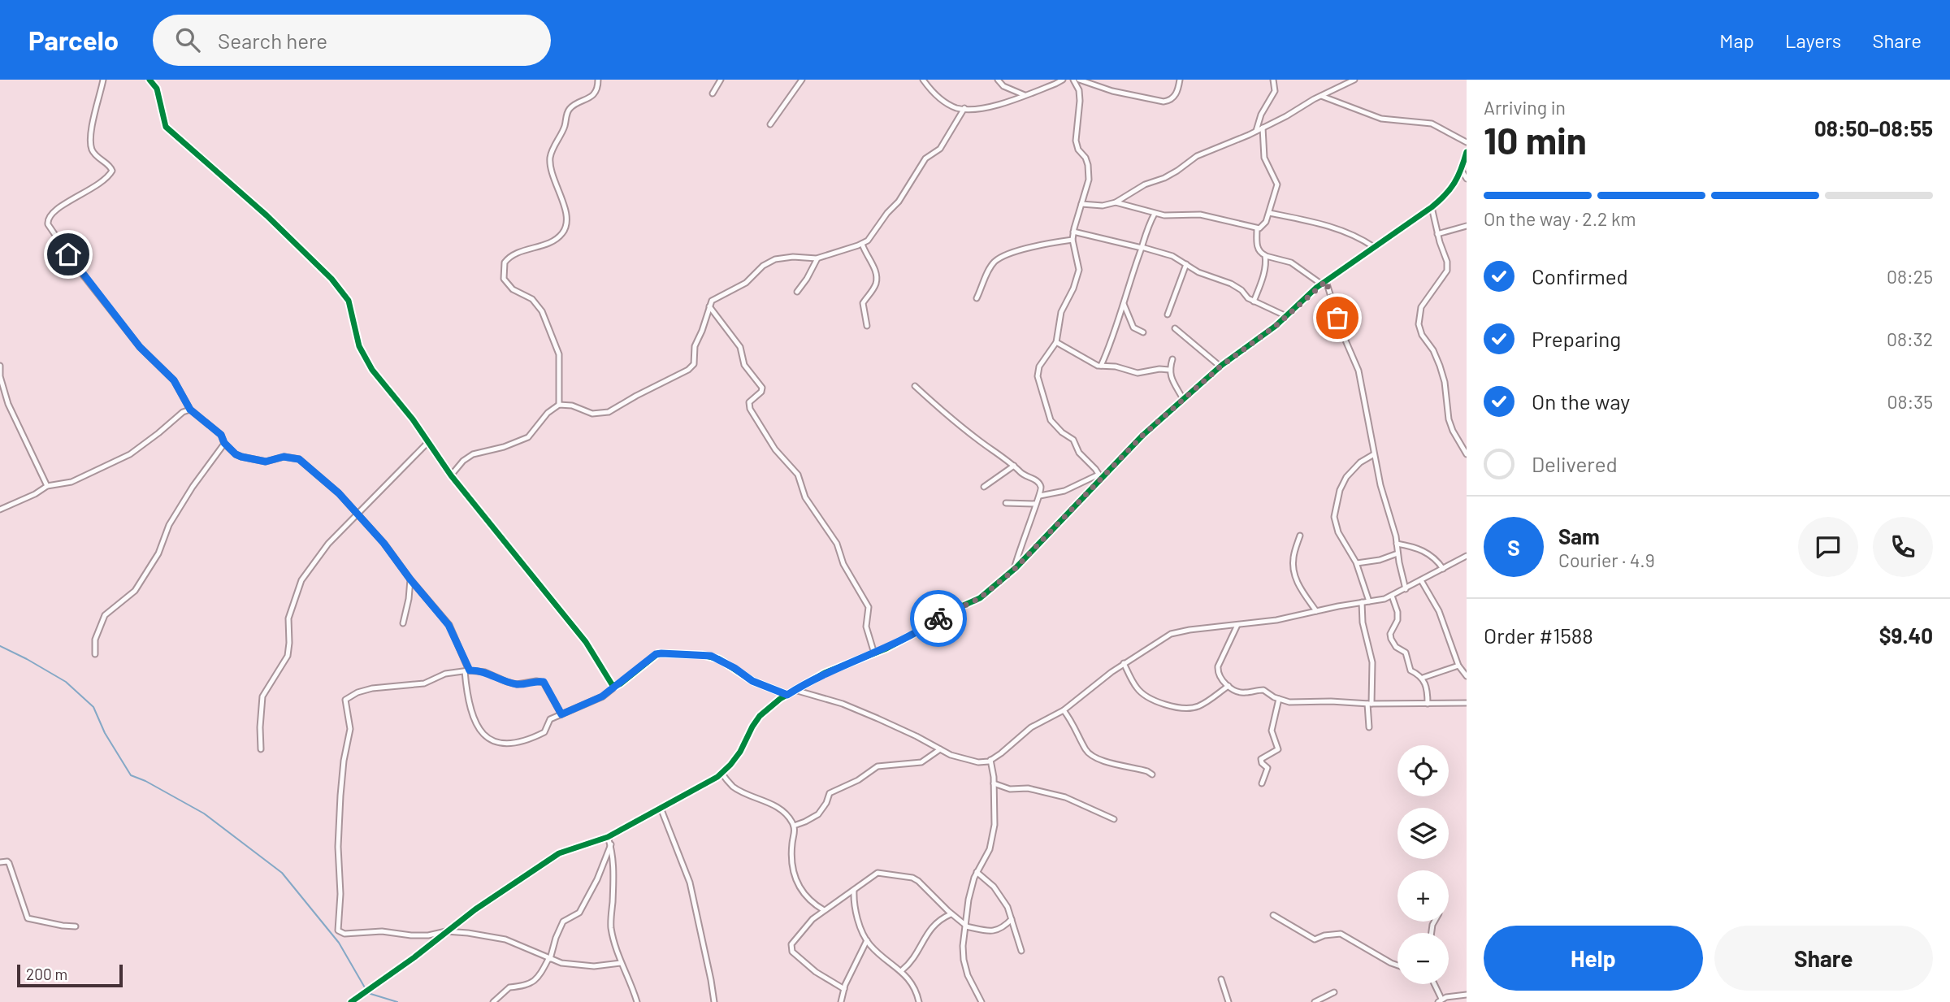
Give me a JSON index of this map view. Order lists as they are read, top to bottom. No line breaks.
{"scale_bar":"200 m","page":{"header":"Parcelo","search":"Search here","nav":["Map","Layers","Share"],"heading":["10 min","Arriving in","08:50–08:55"],"panel":["Sam","Courier · 4.9","Order #1588","$9.40"],"bar":"On the way · 2.2 km","list":[["Confirmed","08:25"],["Preparing","08:32"],["On the way","08:35"],"Delivered"],"round":"S","map_buttons":["+","−"],"buttons":["Help","Share"],"scale":"200 m"}}
